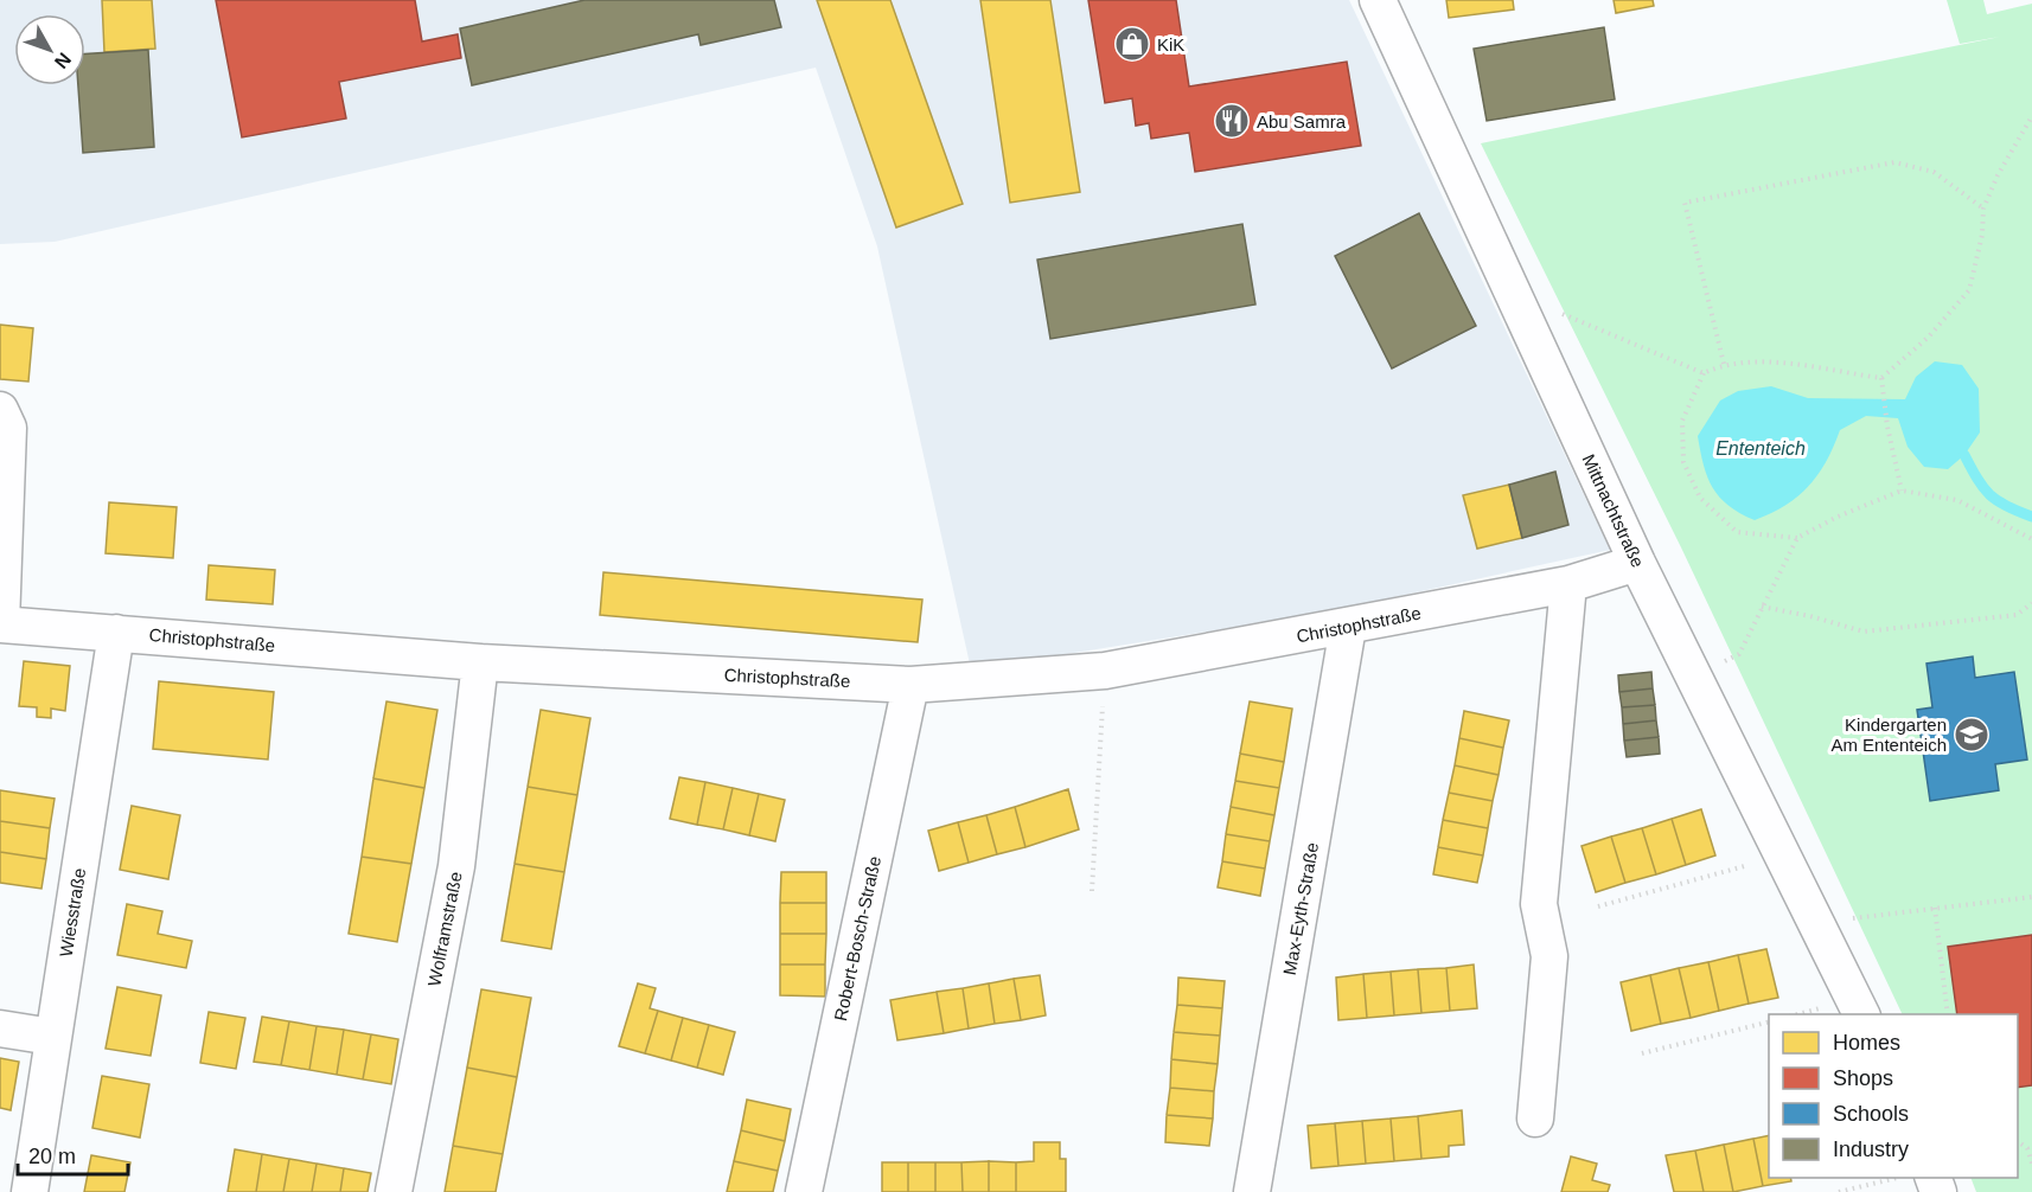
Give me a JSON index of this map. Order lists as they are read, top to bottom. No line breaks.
{"streets":{"street":["Mittnachtstraße","Christophstraße","Max-Eyth-Straße","Wiesstraße","Wolframstraße","Robert-Bosch-Straße"]},"crossings":[["Mittnachtstraße","Christophstraße"],["Christophstraße","Max-Eyth-Straße"],["Christophstraße","Wiesstraße"],["Christophstraße","Wolframstraße"],["Christophstraße","Robert-Bosch-Straße"]],"water":["Ententeich"],"places":{"shop":["KiK"],"restaurant":["Abu Samra"],"school or university":["Kindergarten Am Ententeich"]},"legend":["Homes","Shops","Schools","Industry"],"scale_bar":"20 m","north":"bottom right"}
